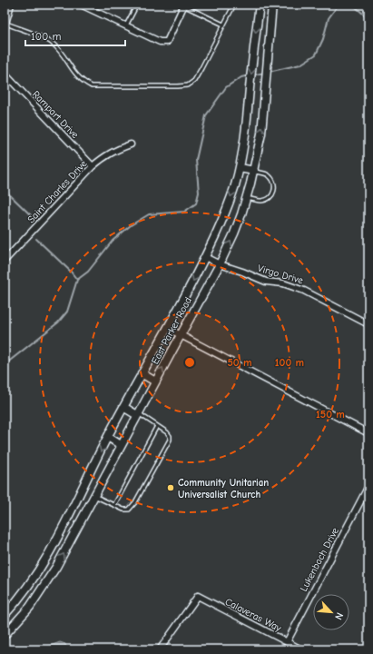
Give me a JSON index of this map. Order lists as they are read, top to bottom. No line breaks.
{"streets":{"main road":["East Parker Road"],"street":["Rampart Drive","Saint Charles Drive","Virgo Drive","Lukenbach Drive","Calaveras Way"]},"crossings":[["Rampart Drive","Saint Charles Drive"],["Virgo Drive","East Parker Road"],["Lukenbach Drive","Calaveras Way"]],"places":["Community Unitarian Universalist Church"],"scale_bar":"100 m","north":"bottom right","rings":["50 m","100 m","150 m"]}
